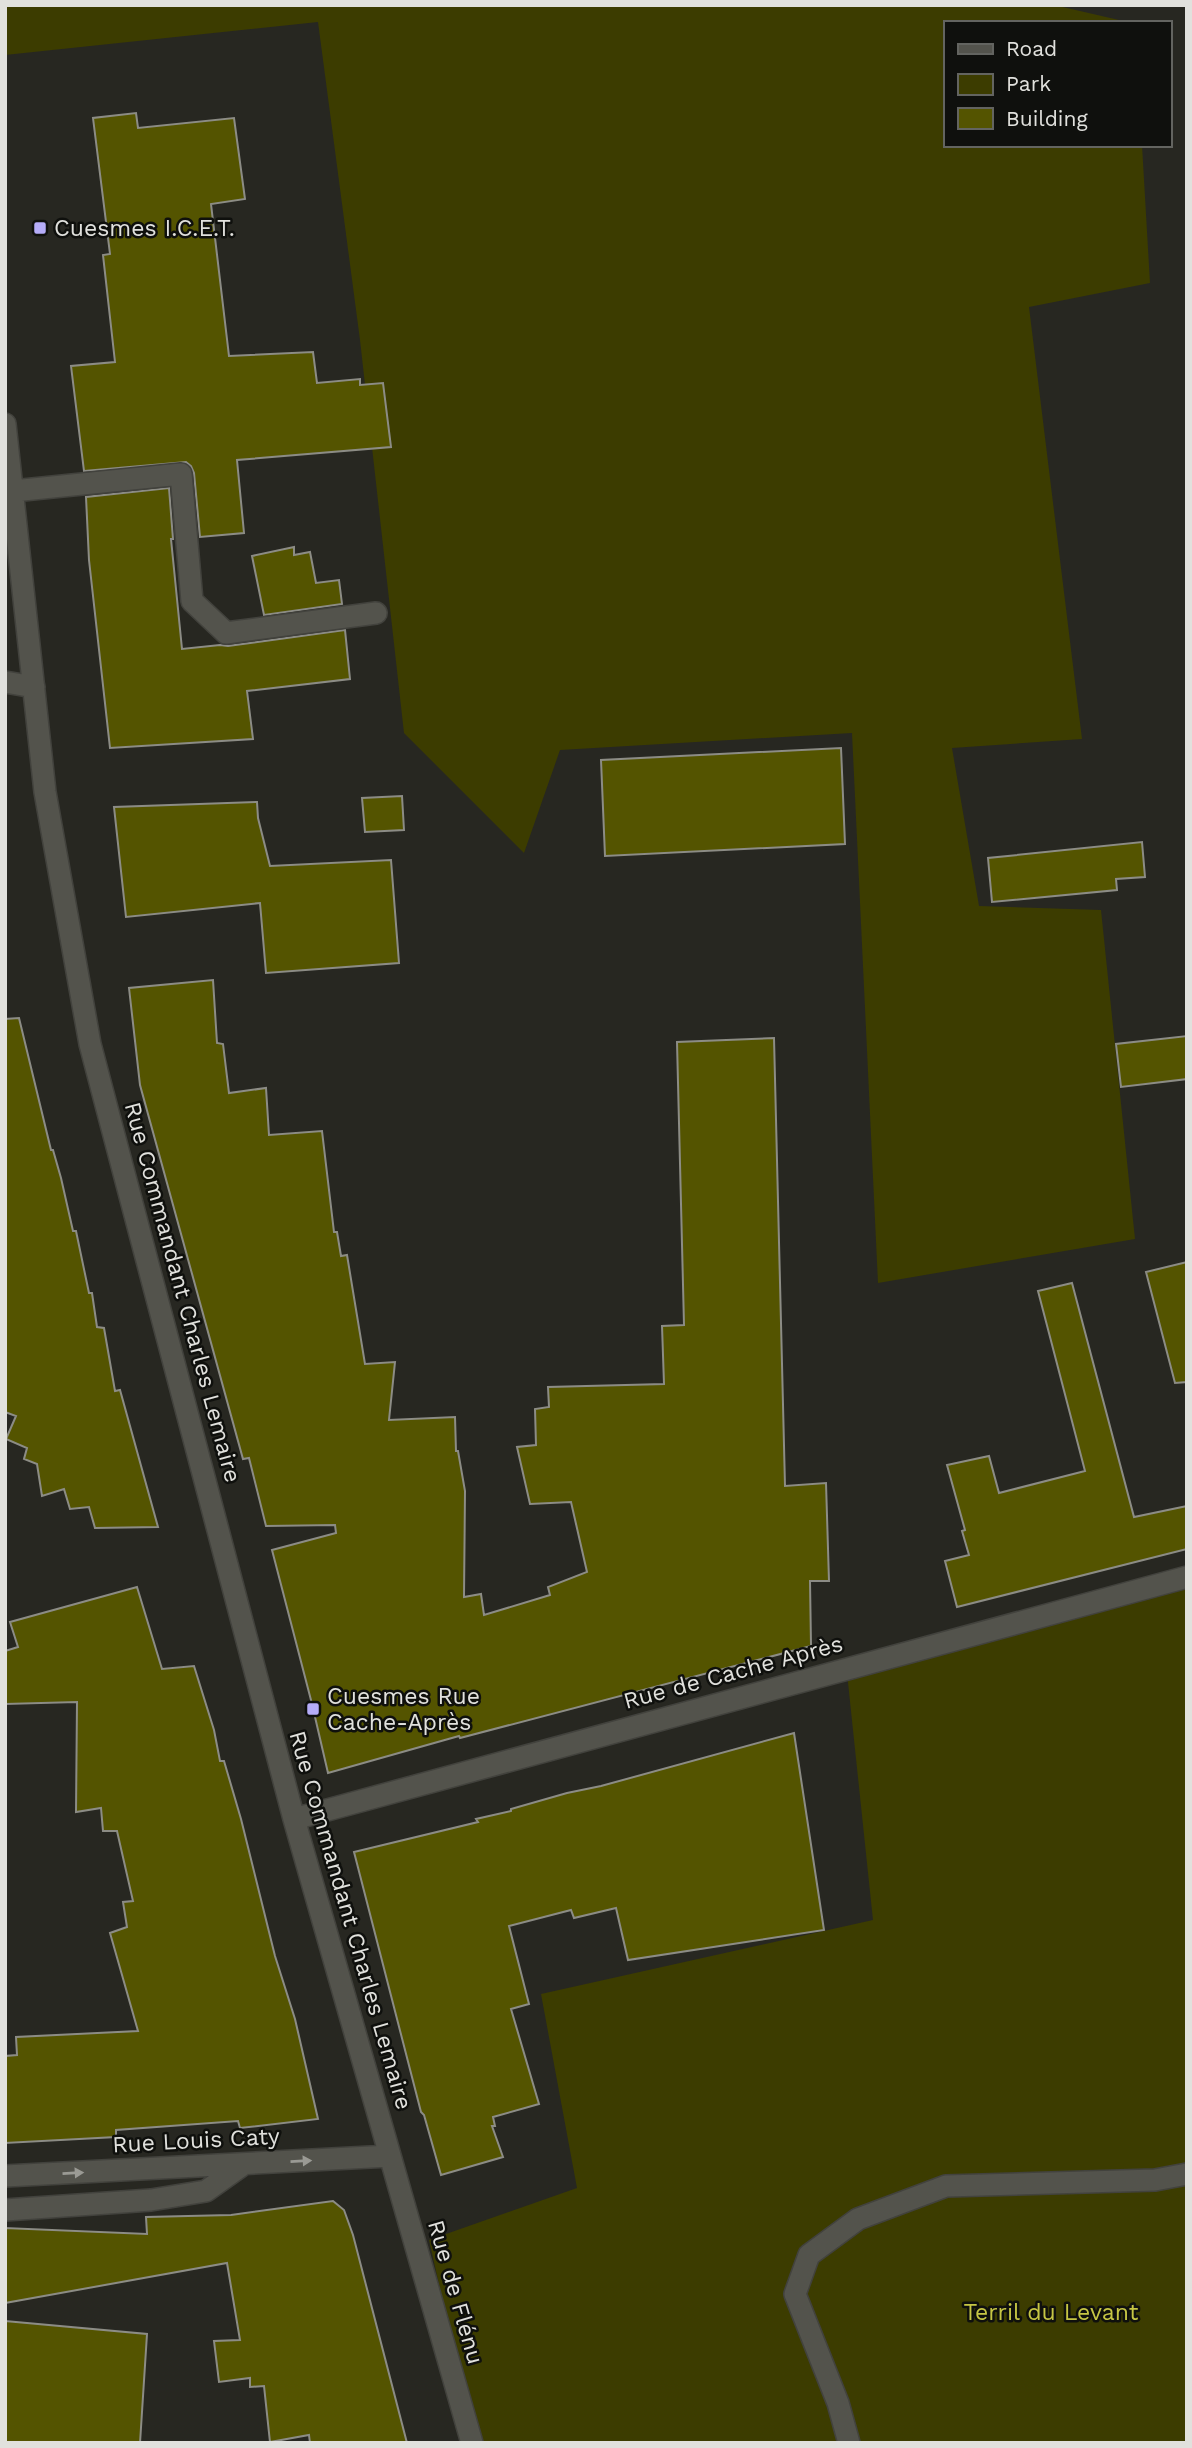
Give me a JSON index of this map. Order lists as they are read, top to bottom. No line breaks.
{"streets":{"street":["Rue Commandant Charles Lemaire","Rue de Cache Après","Rue Louis Caty","Rue de Flénu"]},"crossings":[["Rue Commandant Charles Lemaire","Rue de Cache Après"],["Rue Commandant Charles Lemaire","Rue Louis Caty"],["Rue Commandant Charles Lemaire","Rue de Flénu"],["Rue Louis Caty","Rue de Flénu"]],"parks":["Terril du Levant"],"places":{"transit":["Cuesmes I.C.E.T.","Cuesmes Rue Cache-Après"]},"legend":["Road","Park","Building"]}
